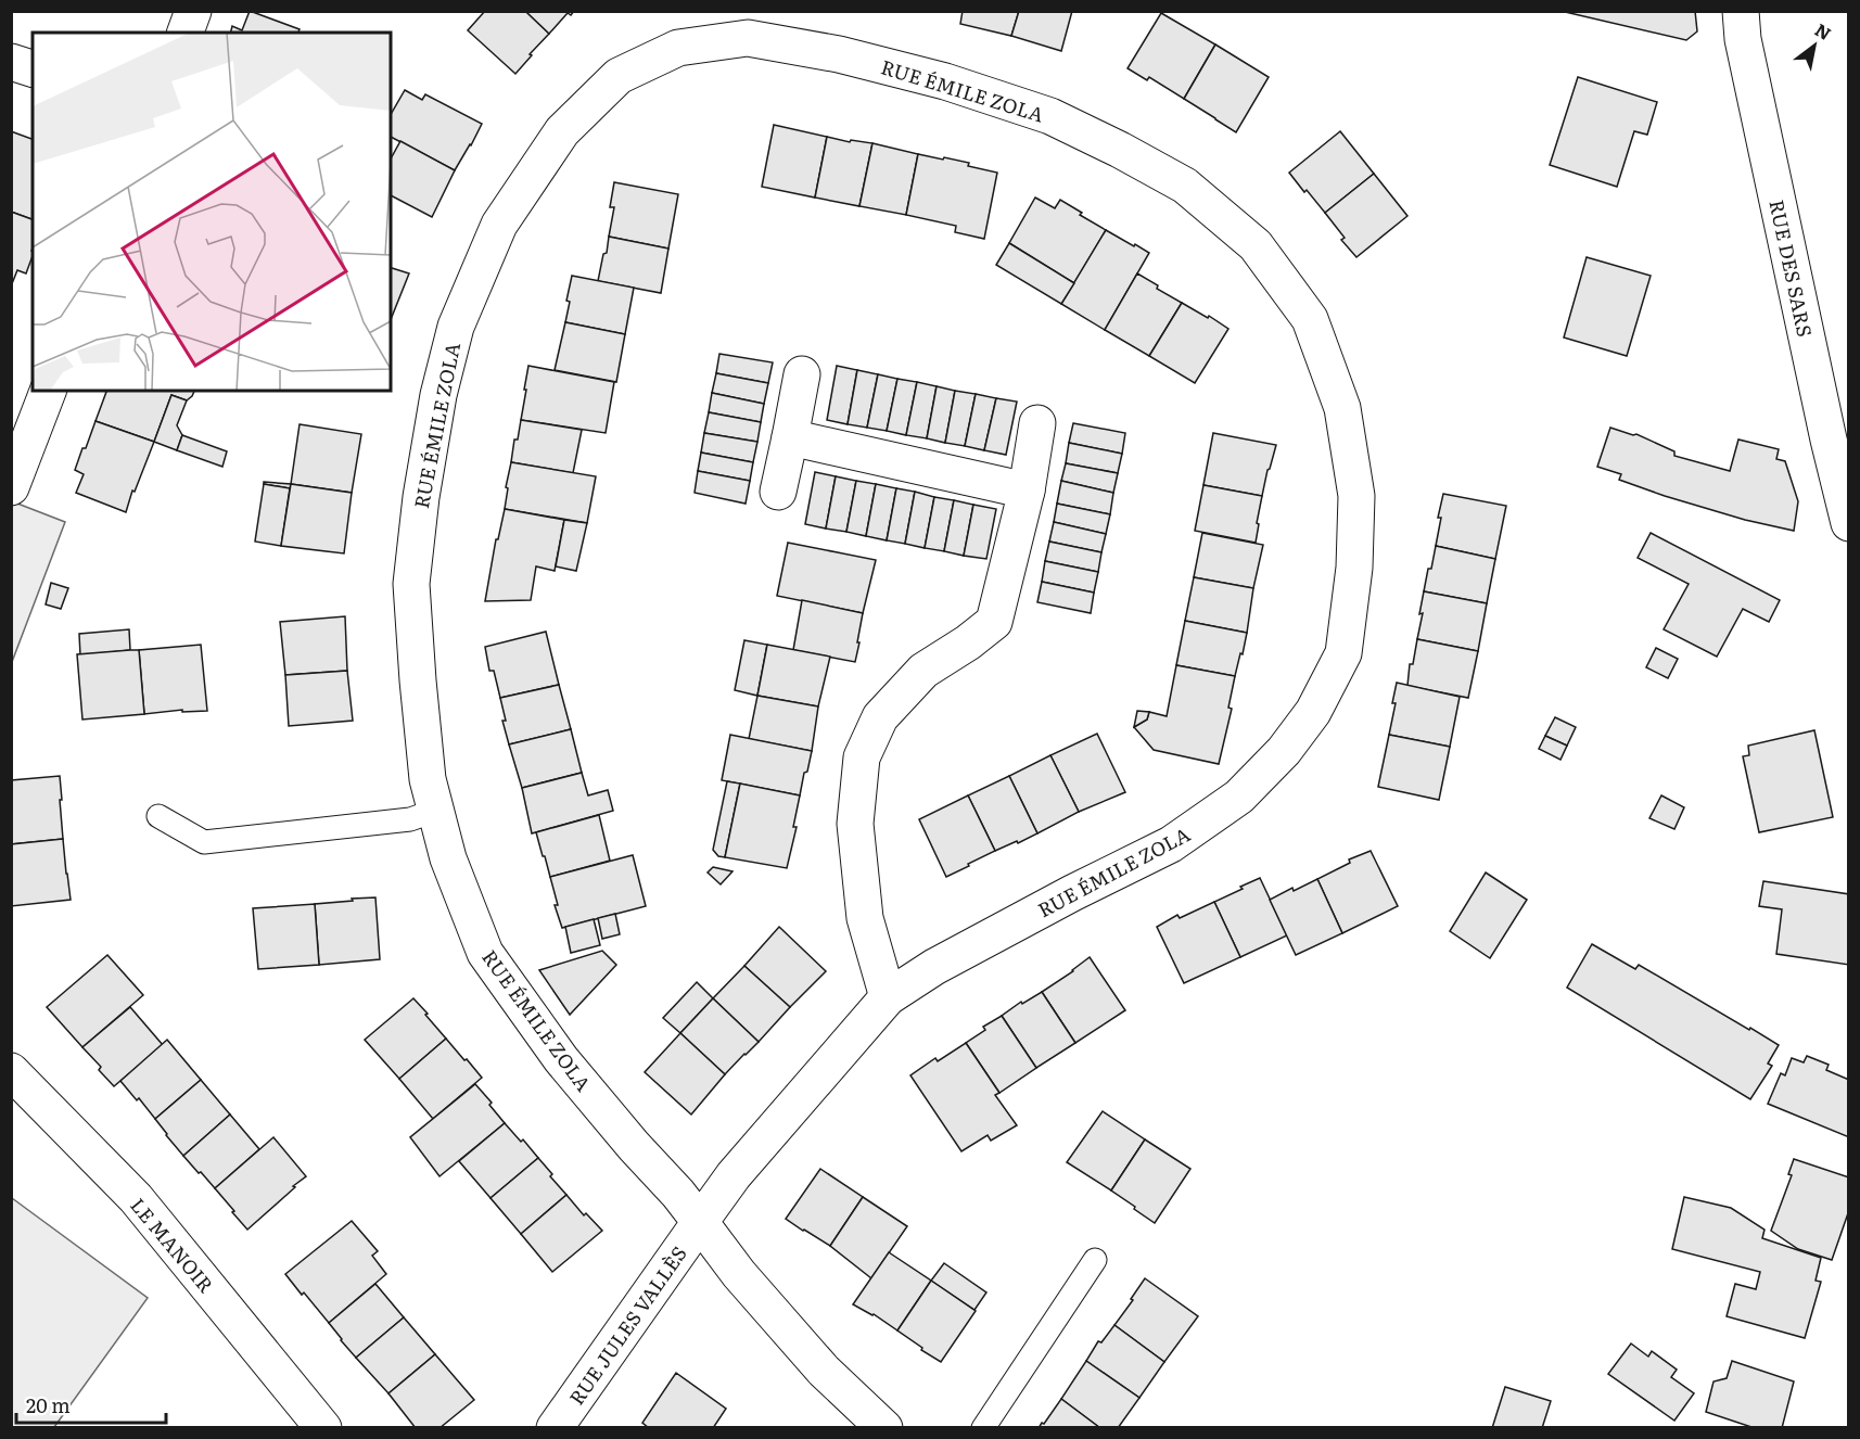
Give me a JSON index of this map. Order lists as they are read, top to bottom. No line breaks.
{"streets":{"street":["RUE ÉMILE ZOLA","RUE DES SARS","LE MANOIR","RUE JULES VALLÈS"]},"crossings":[["RUE ÉMILE ZOLA","RUE JULES VALLÈS"]],"scale_bar":"20 m","north":"top right"}
